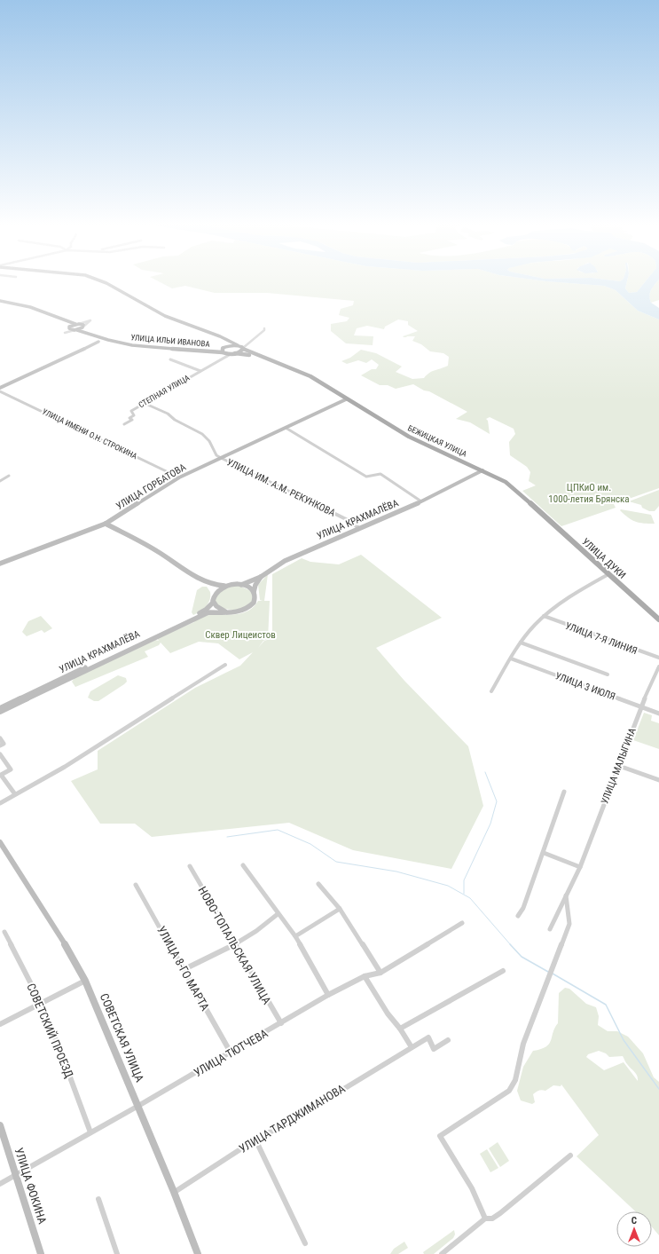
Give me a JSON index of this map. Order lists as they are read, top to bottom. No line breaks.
{"streets":{"main road":["УЛИЦА ИЛЬИ ИВАНОВА","БЕЖИЦКАЯ УЛИЦА","УЛИЦА ГОРБАТОВА","УЛИЦА КРАХМАЛЁВА","УЛИЦА ДУКИ","СОВЕТСКАЯ УЛИЦА","УЛИЦА ФОКИНА"],"street":["СТЕПНАЯ УЛИЦА","УЛИЦА ИМЕНИ О.Н. СТРОКИНА","УЛИЦА ИМ. А.М. РЕКУНКОВА","УЛИЦА 7-Я ЛИНИЯ","УЛИЦА 3 ИЮЛЯ","УЛИЦА МАЛЫГИНА","НОВО-ТОПАЛЬСКАЯ УЛИЦА","УЛИЦА 8-ГО МАРТА","СОВЕТСКИЙ ПРОЕЗД","УЛИЦА ТЮТЧЕВА","УЛИЦА ТАРДЖИМАНОВА"]},"crossings":[["УЛИЦА ИЛЬИ ИВАНОВА","СТЕПНАЯ УЛИЦА"],["УЛИЦА ИМЕНИ О.Н. СТРОКИНА","УЛИЦА ГОРБАТОВА"],["БЕЖИЦКАЯ УЛИЦА","УЛИЦА ГОРБАТОВА"],["БЕЖИЦКАЯ УЛИЦА","УЛИЦА КРАХМАЛЁВА"],["БЕЖИЦКАЯ УЛИЦА","УЛИЦА ДУКИ"],["УЛИЦА ГОРБАТОВА","УЛИЦА ИМ. А.М. РЕКУНКОВА"],["УЛИЦА ИМ. А.М. РЕКУНКОВА","УЛИЦА КРАХМАЛЁВА"],["УЛИЦА 3 ИЮЛЯ","УЛИЦА МАЛЫГИНА"],["НОВО-ТОПАЛЬСКАЯ УЛИЦА","УЛИЦА ТЮТЧЕВА"],["УЛИЦА 8-ГО МАРТА","УЛИЦА ТЮТЧЕВА"],["СОВЕТСКИЙ ПРОЕЗД","УЛИЦА ТЮТЧЕВА"],["СОВЕТСКАЯ УЛИЦА","УЛИЦА ТЮТЧЕВА"],["СОВЕТСКАЯ УЛИЦА","УЛИЦА ТАРДЖИМАНОВА"],["УЛИЦА ТЮТЧЕВА","УЛИЦА ФОКИНА"]],"parks":["ЦПКиО им. 1000-летия Брянска","Сквер Лицеистов"],"north":"top"}
